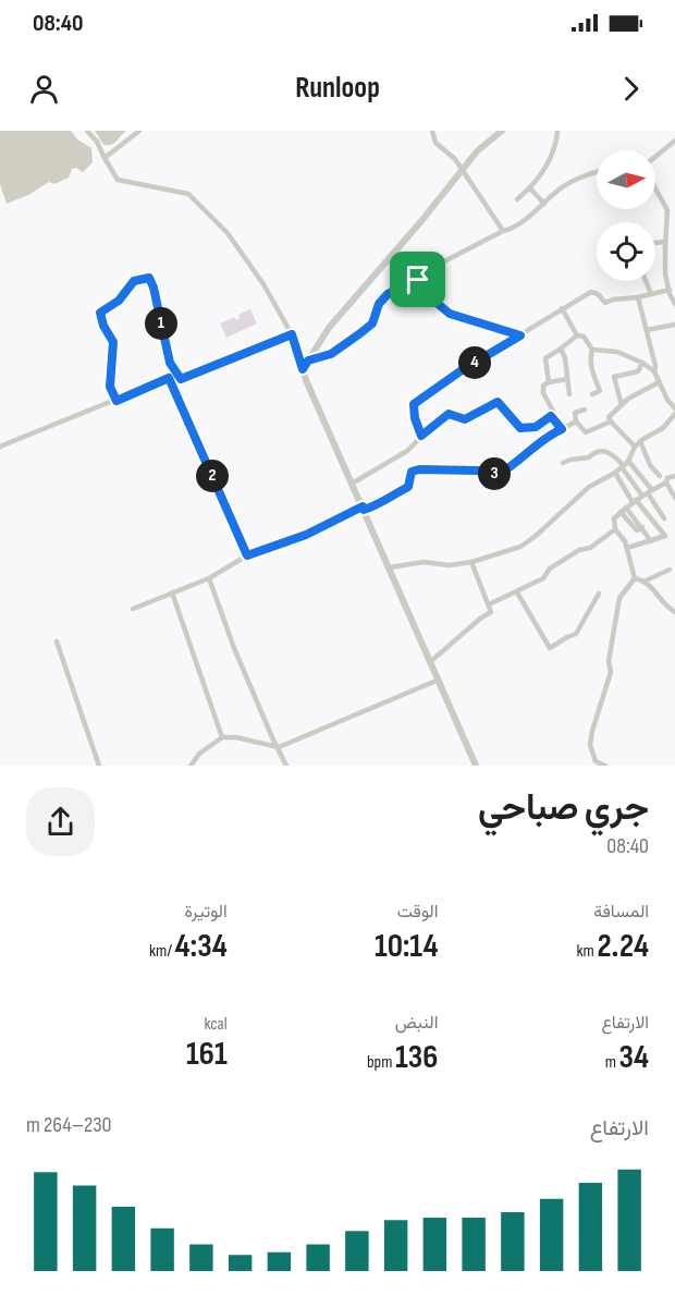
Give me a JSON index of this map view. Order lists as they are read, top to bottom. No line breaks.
{"north":"right","page":{"status":"08:40","header":"Runloop","pins":["1","4","3","2"],"heading":["جري صباحي","08:40"],"stats":[["المسافة","2.24 km"],["الوقت","10:14"],["الوتيرة","4:34 /km"],["الارتفاع","34 m"],["النبض","136 bpm"],["kcal","161"]],"chart":["الارتفاع","230–264 m"]}}
